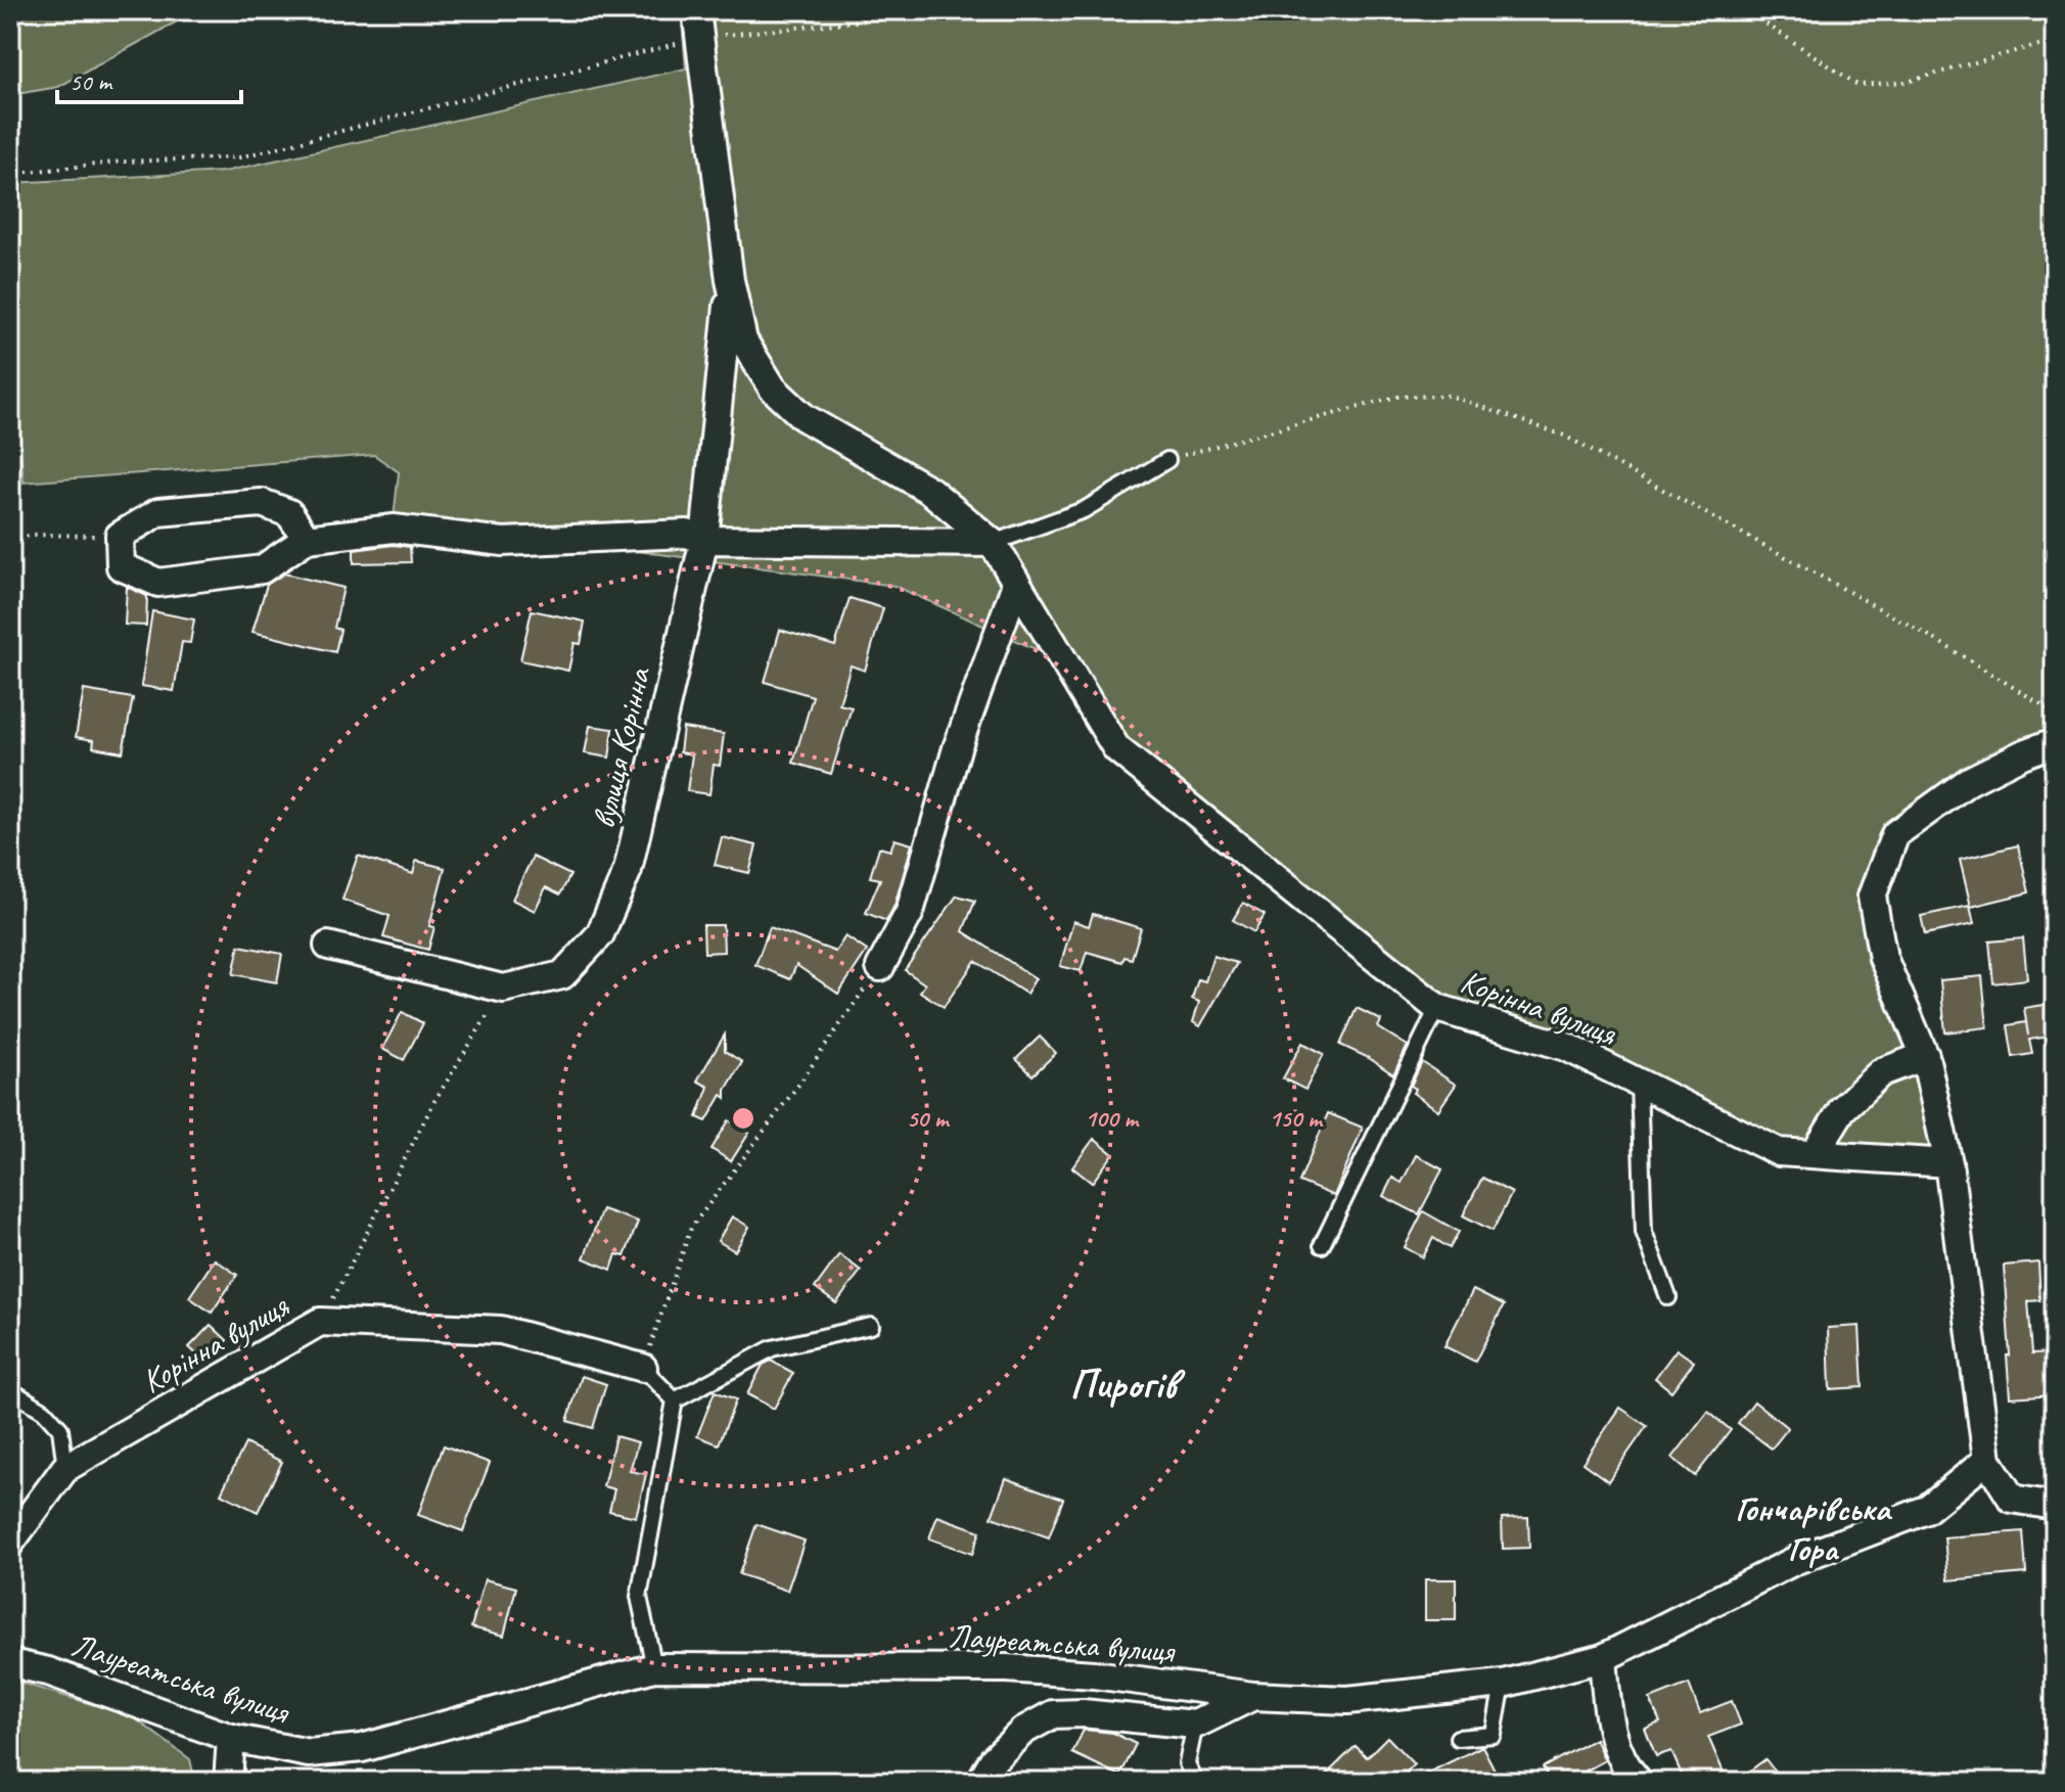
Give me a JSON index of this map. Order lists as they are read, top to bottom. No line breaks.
{"streets":{"street":["вулиця Корінна","Корінна вулиця","Лауреатська вулиця"]},"districts":["Пирогів","Гончарівська Гора"],"scale_bar":"50 m","rings":["50 m","100 m","150 m"]}
